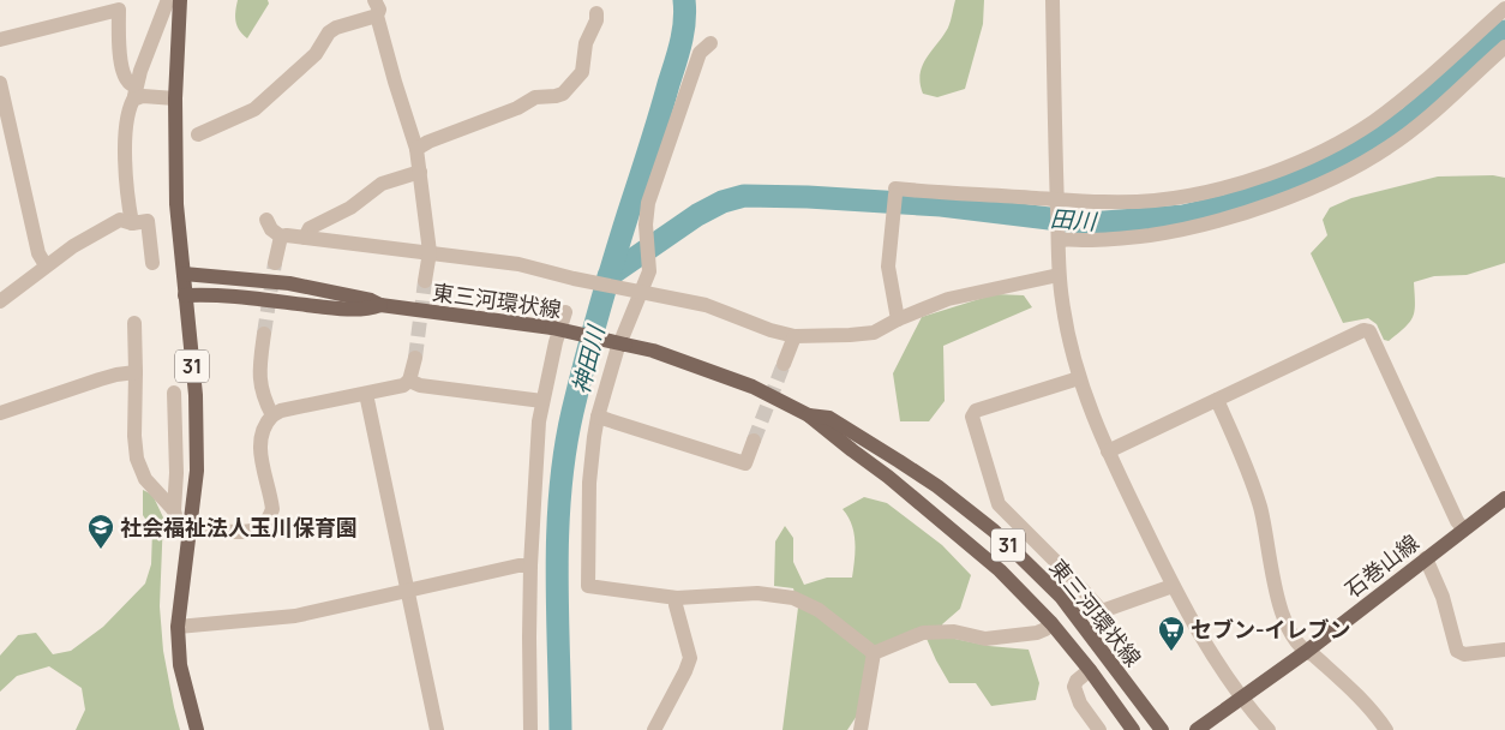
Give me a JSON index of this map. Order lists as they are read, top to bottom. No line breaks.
{"streets":{"main road":["東三河環状線","31","石巻山線"]},"crossings":[["東三河環状線","31"]],"water":["田川","神田川"],"places":{"school or university":["社会福祉法人玉川保育園"],"supermarket":["セブン-イレブン"]}}
